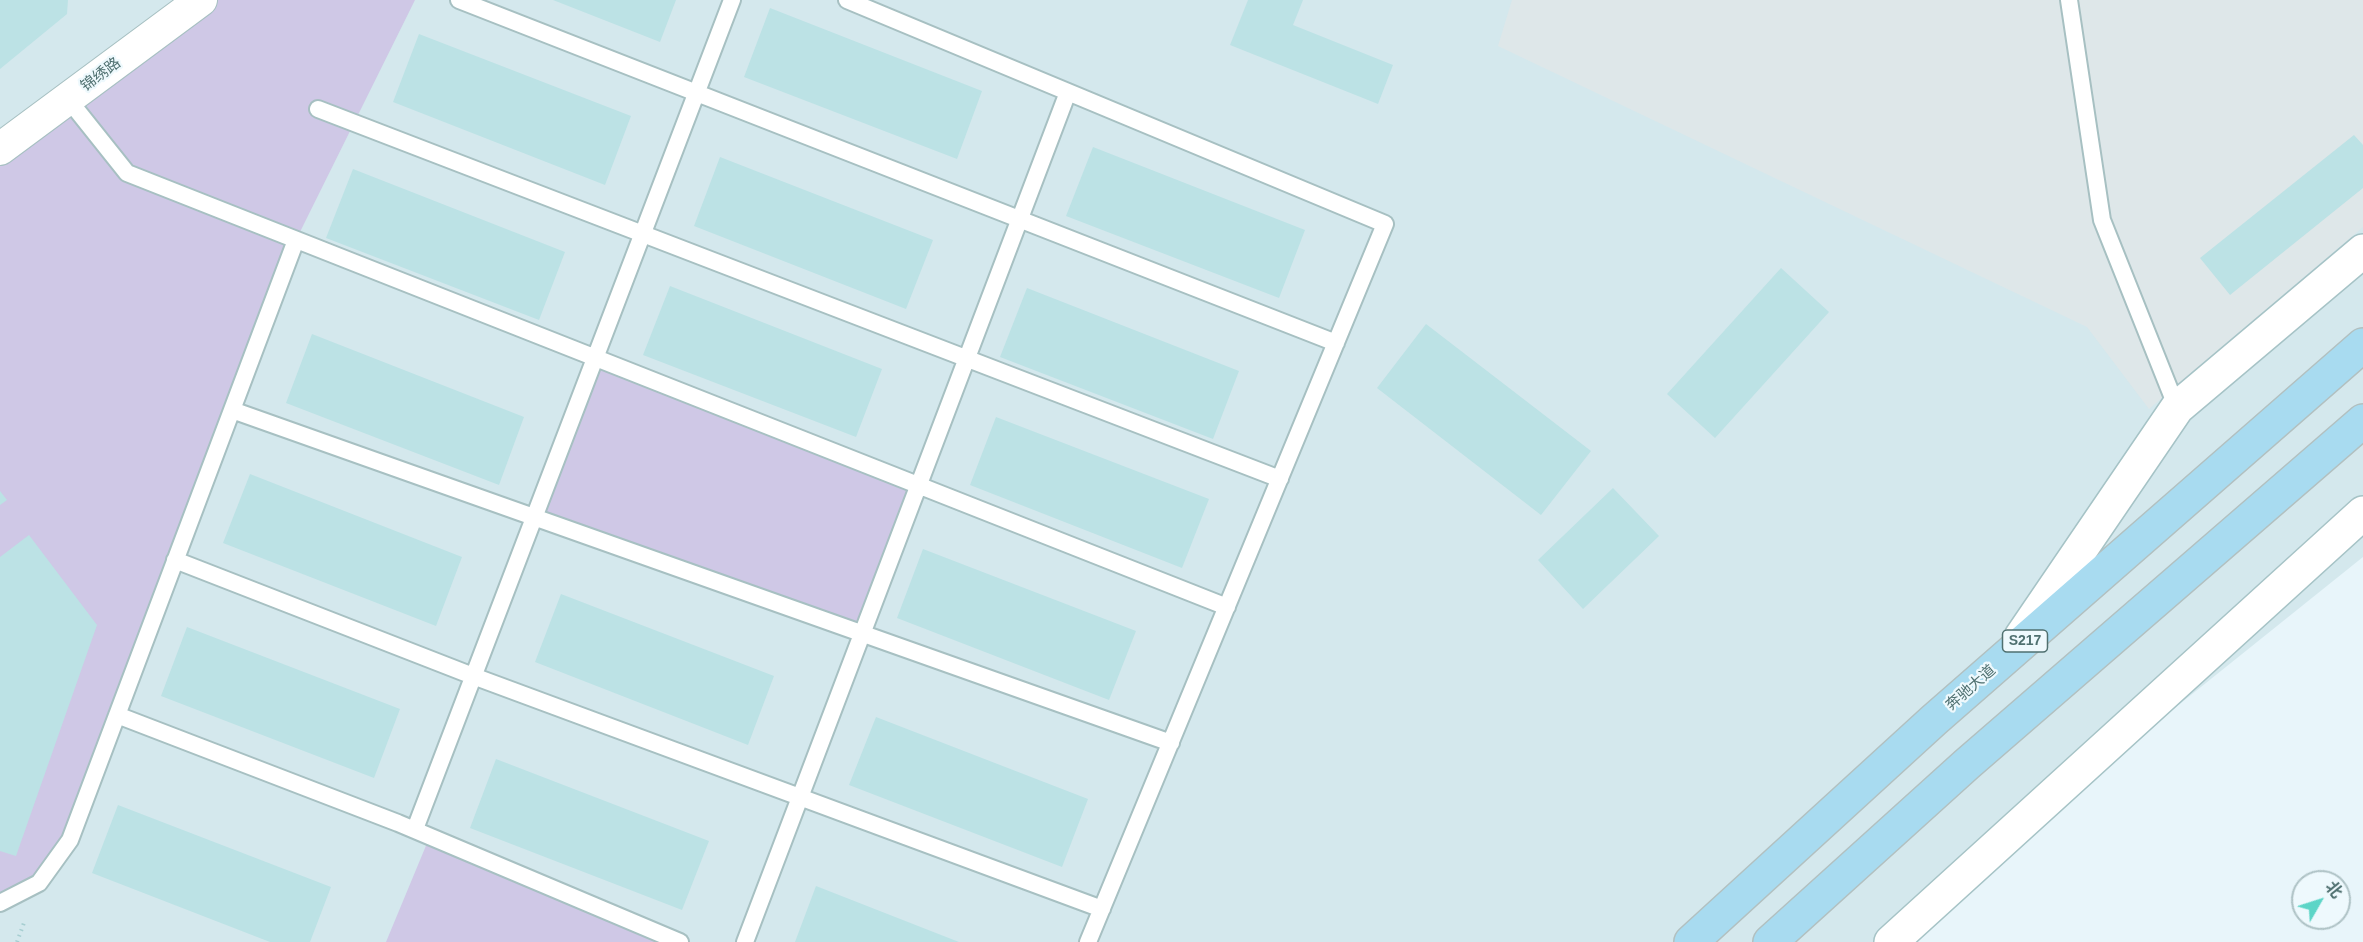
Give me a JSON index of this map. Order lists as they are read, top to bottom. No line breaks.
{"streets":{"main road":["S217","奔驰大道"],"street":["锦绣路"]},"north":"top right"}
